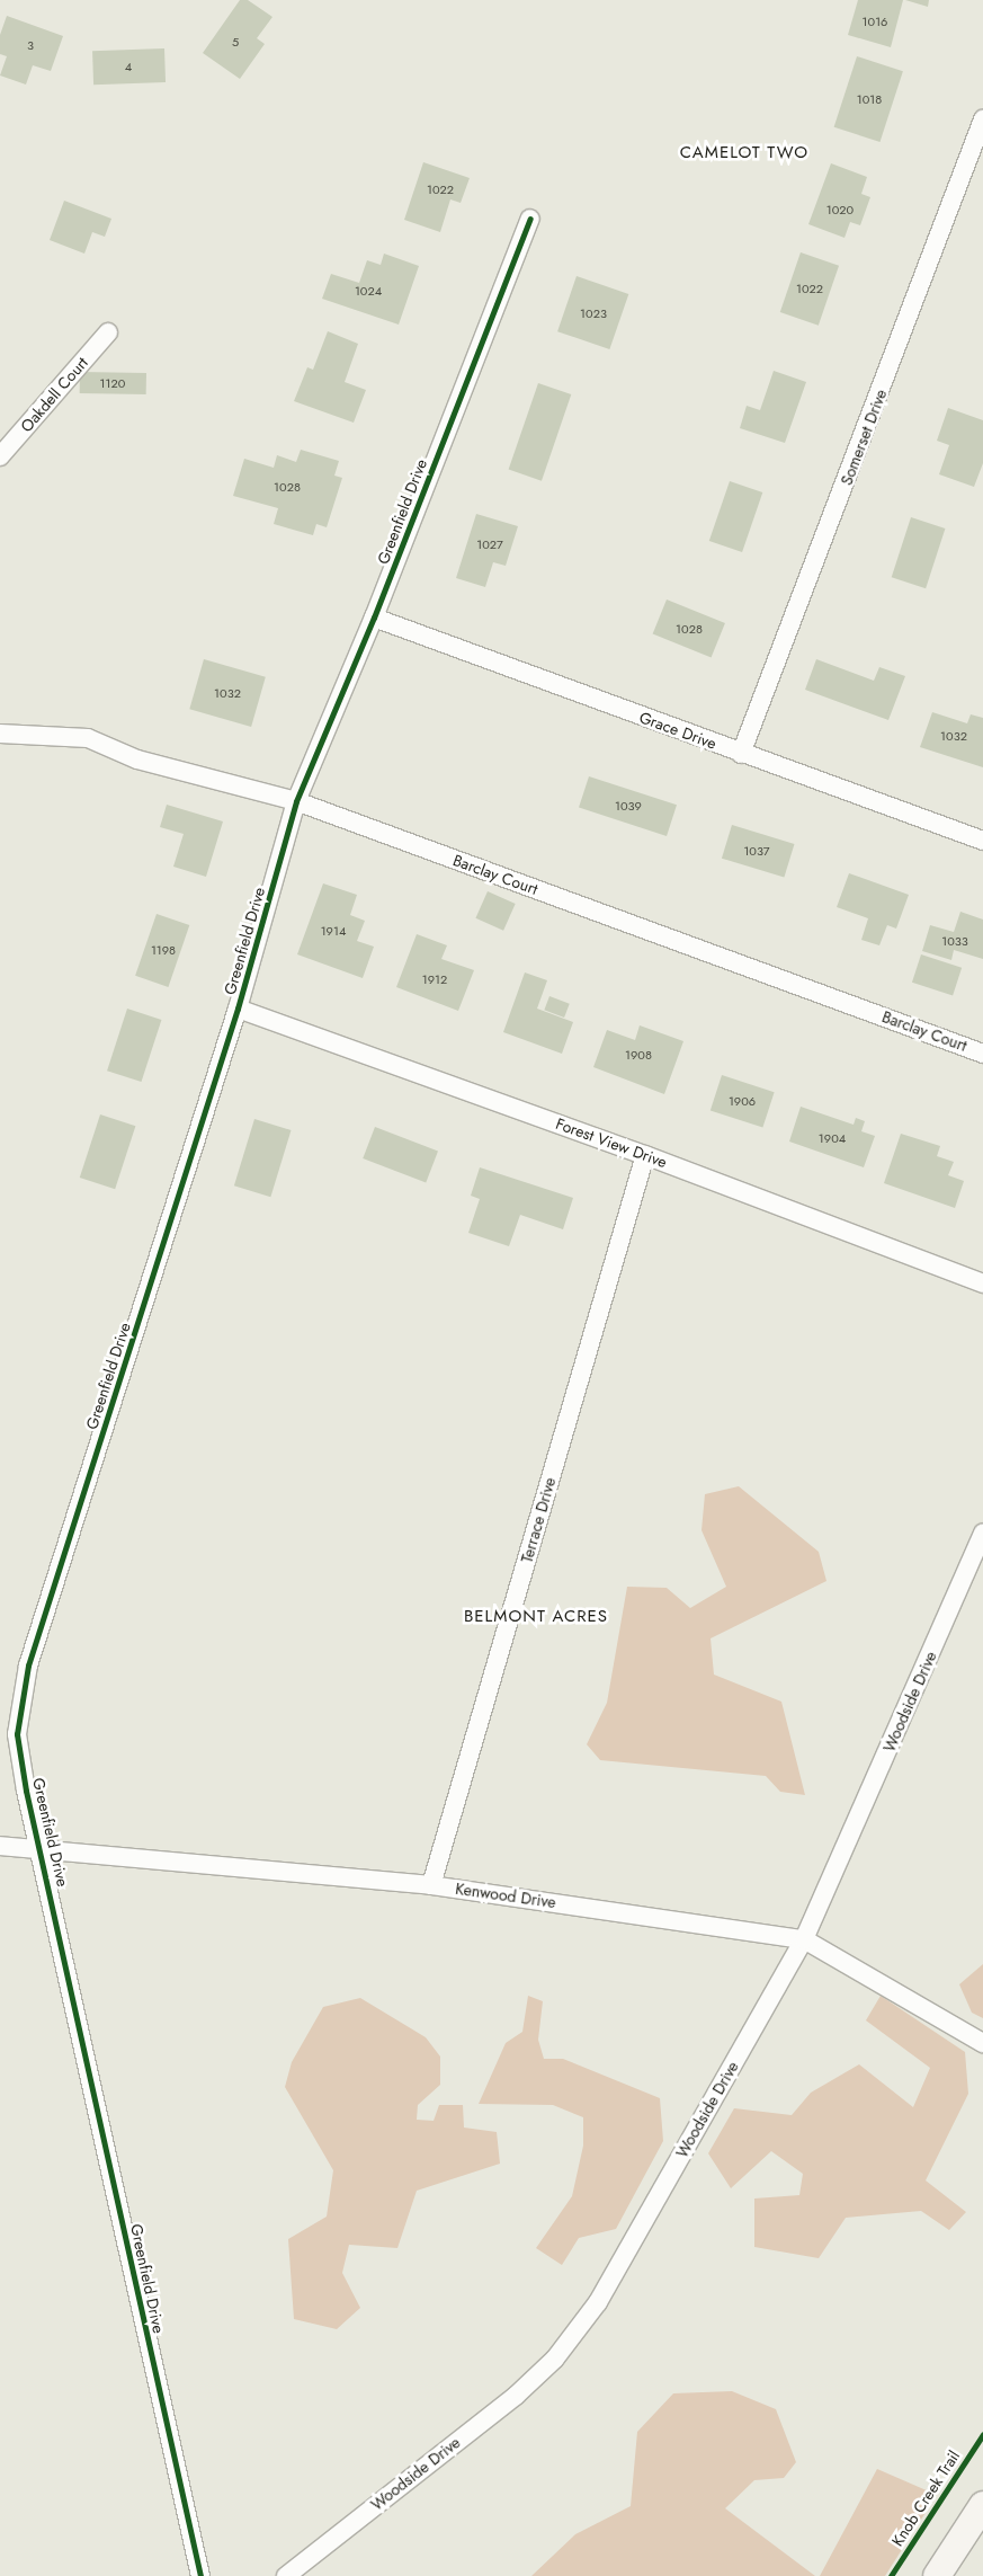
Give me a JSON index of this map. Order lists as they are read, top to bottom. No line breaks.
{"streets":{"street":["Oakdell Court","Somerset Drive","Greenfield Drive","Grace Drive","Barclay Court","Forest View Drive","Terrace Drive","Woodside Drive","Kenwood Drive"],"cycle path":["Knob Creek Trail"]},"crossings":[["Somerset Drive","Grace Drive"],["Greenfield Drive","Grace Drive"],["Greenfield Drive","Barclay Court"],["Greenfield Drive","Forest View Drive"],["Greenfield Drive","Kenwood Drive"],["Forest View Drive","Terrace Drive"],["Terrace Drive","Kenwood Drive"],["Woodside Drive","Kenwood Drive"]],"districts":["CAMELOT TWO","BELMONT ACRES"],"house_numbers":["1016","5","3","4","1018","1022","1020","1022","1024","1023","1120","1028","1027","1028","1032","1032","1039","1037","1914","1033","1198","1912","1908","1906","1904"]}
